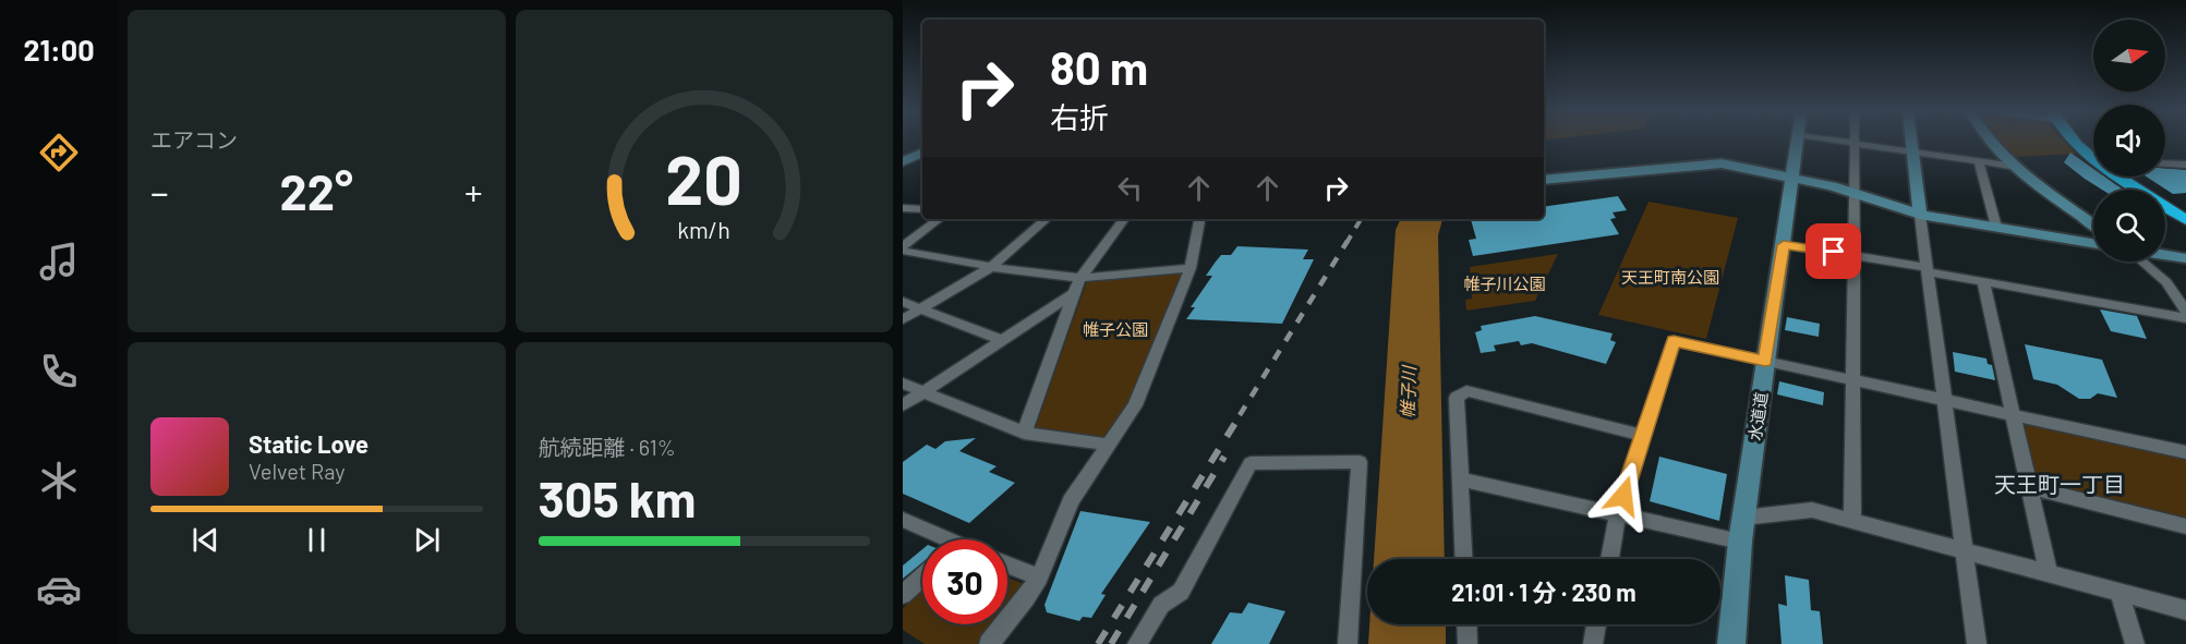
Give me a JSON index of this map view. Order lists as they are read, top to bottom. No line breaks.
{"streets":{"street":["水道道"]},"districts":["天王町一丁目"],"water":["帷子川"],"parks":["天王町南公園","帷子川公園","帷子公園"],"north":"right","page":{"tabs":"21:00","tile":["エアコン",["航続距離 · 61%","305 km"]],"turn":["80 m","右折"],"heat":["−","22°","+"],"song":["Static Love","Velvet Ray"],"limit":"30","trip":"21:01 · 1 分 · 230 m","gauge":["20","km/h"]}}
